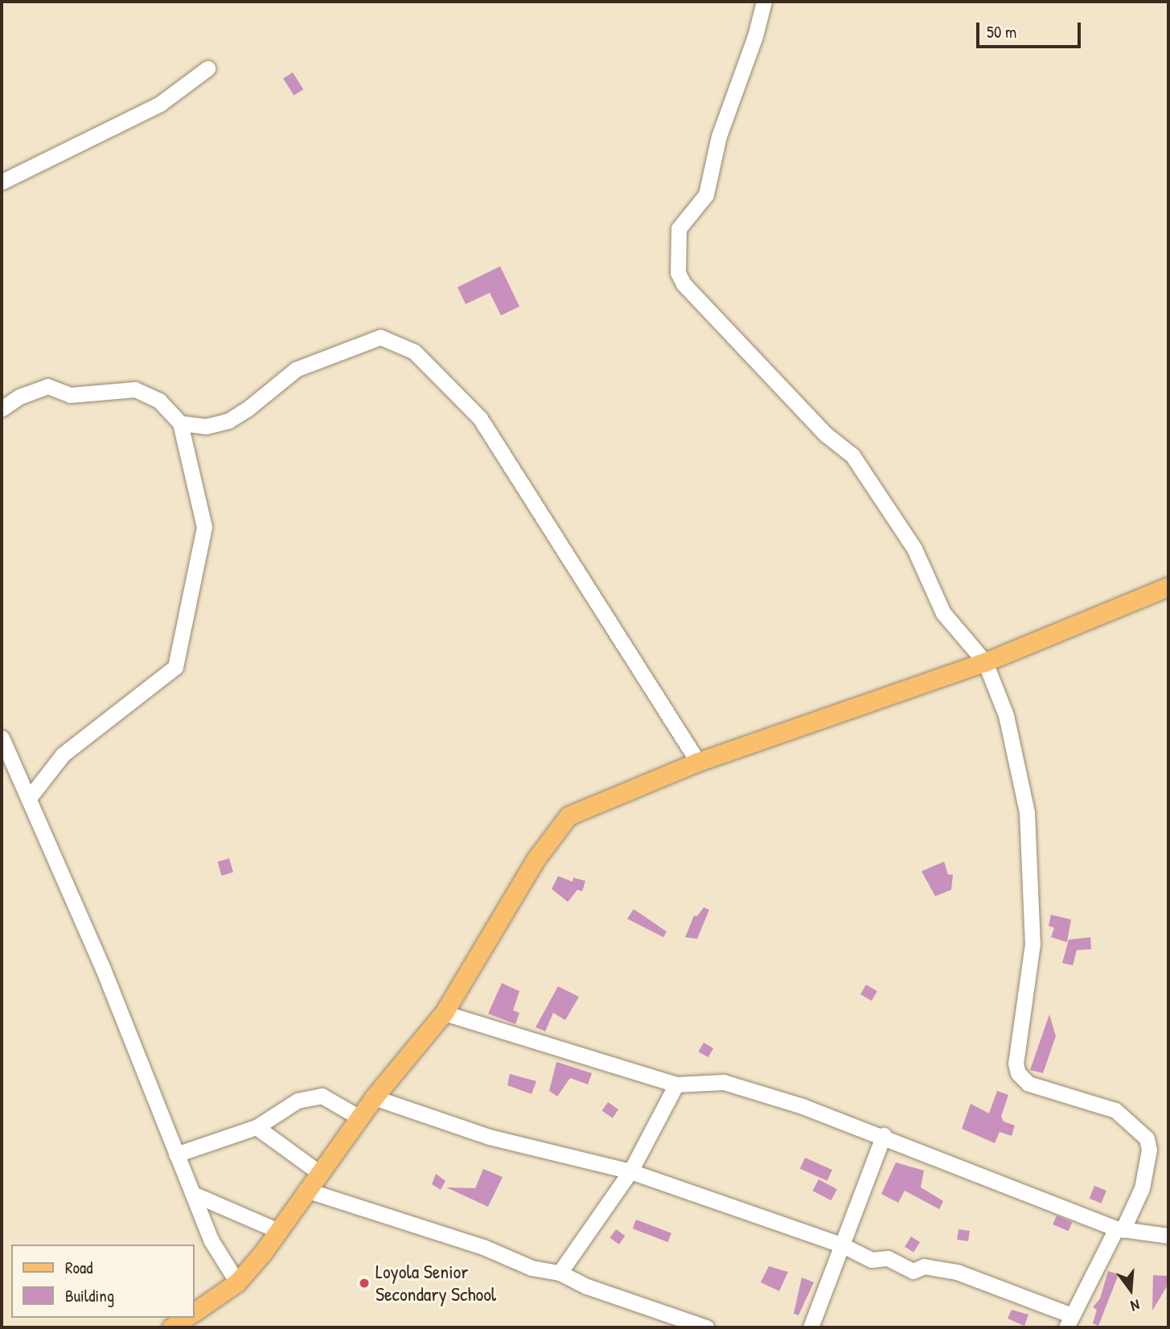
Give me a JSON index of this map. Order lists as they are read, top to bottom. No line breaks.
{"places":["Loyola Senior Secondary School"],"legend":["Road","Building"],"scale_bar":"50 m","north":"bottom"}
